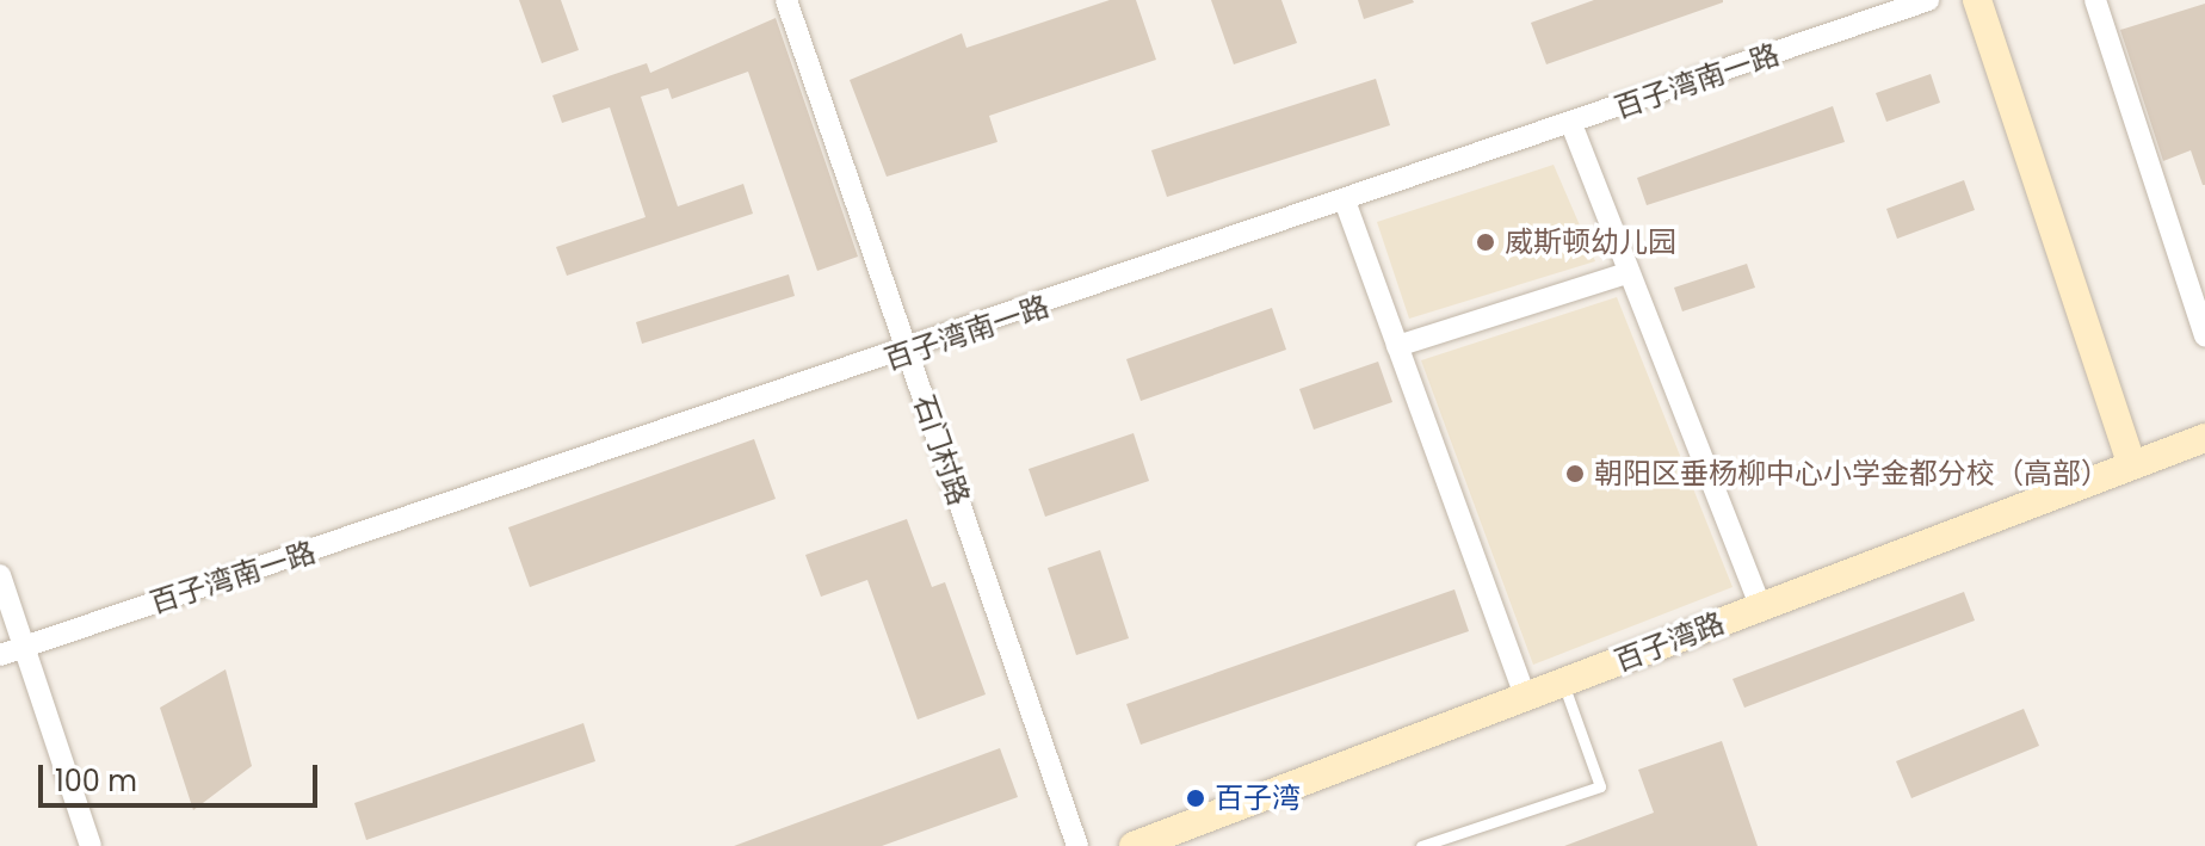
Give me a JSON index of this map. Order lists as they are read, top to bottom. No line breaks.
{"streets":{"street":["百子湾南一路","石门村路","百子湾路"]},"crossings":[["百子湾南一路","石门村路"]],"places":["威斯顿幼儿园","朝阳区垂杨柳中心小学金都分校（高部）","百子湾"],"scale_bar":"100 m"}
